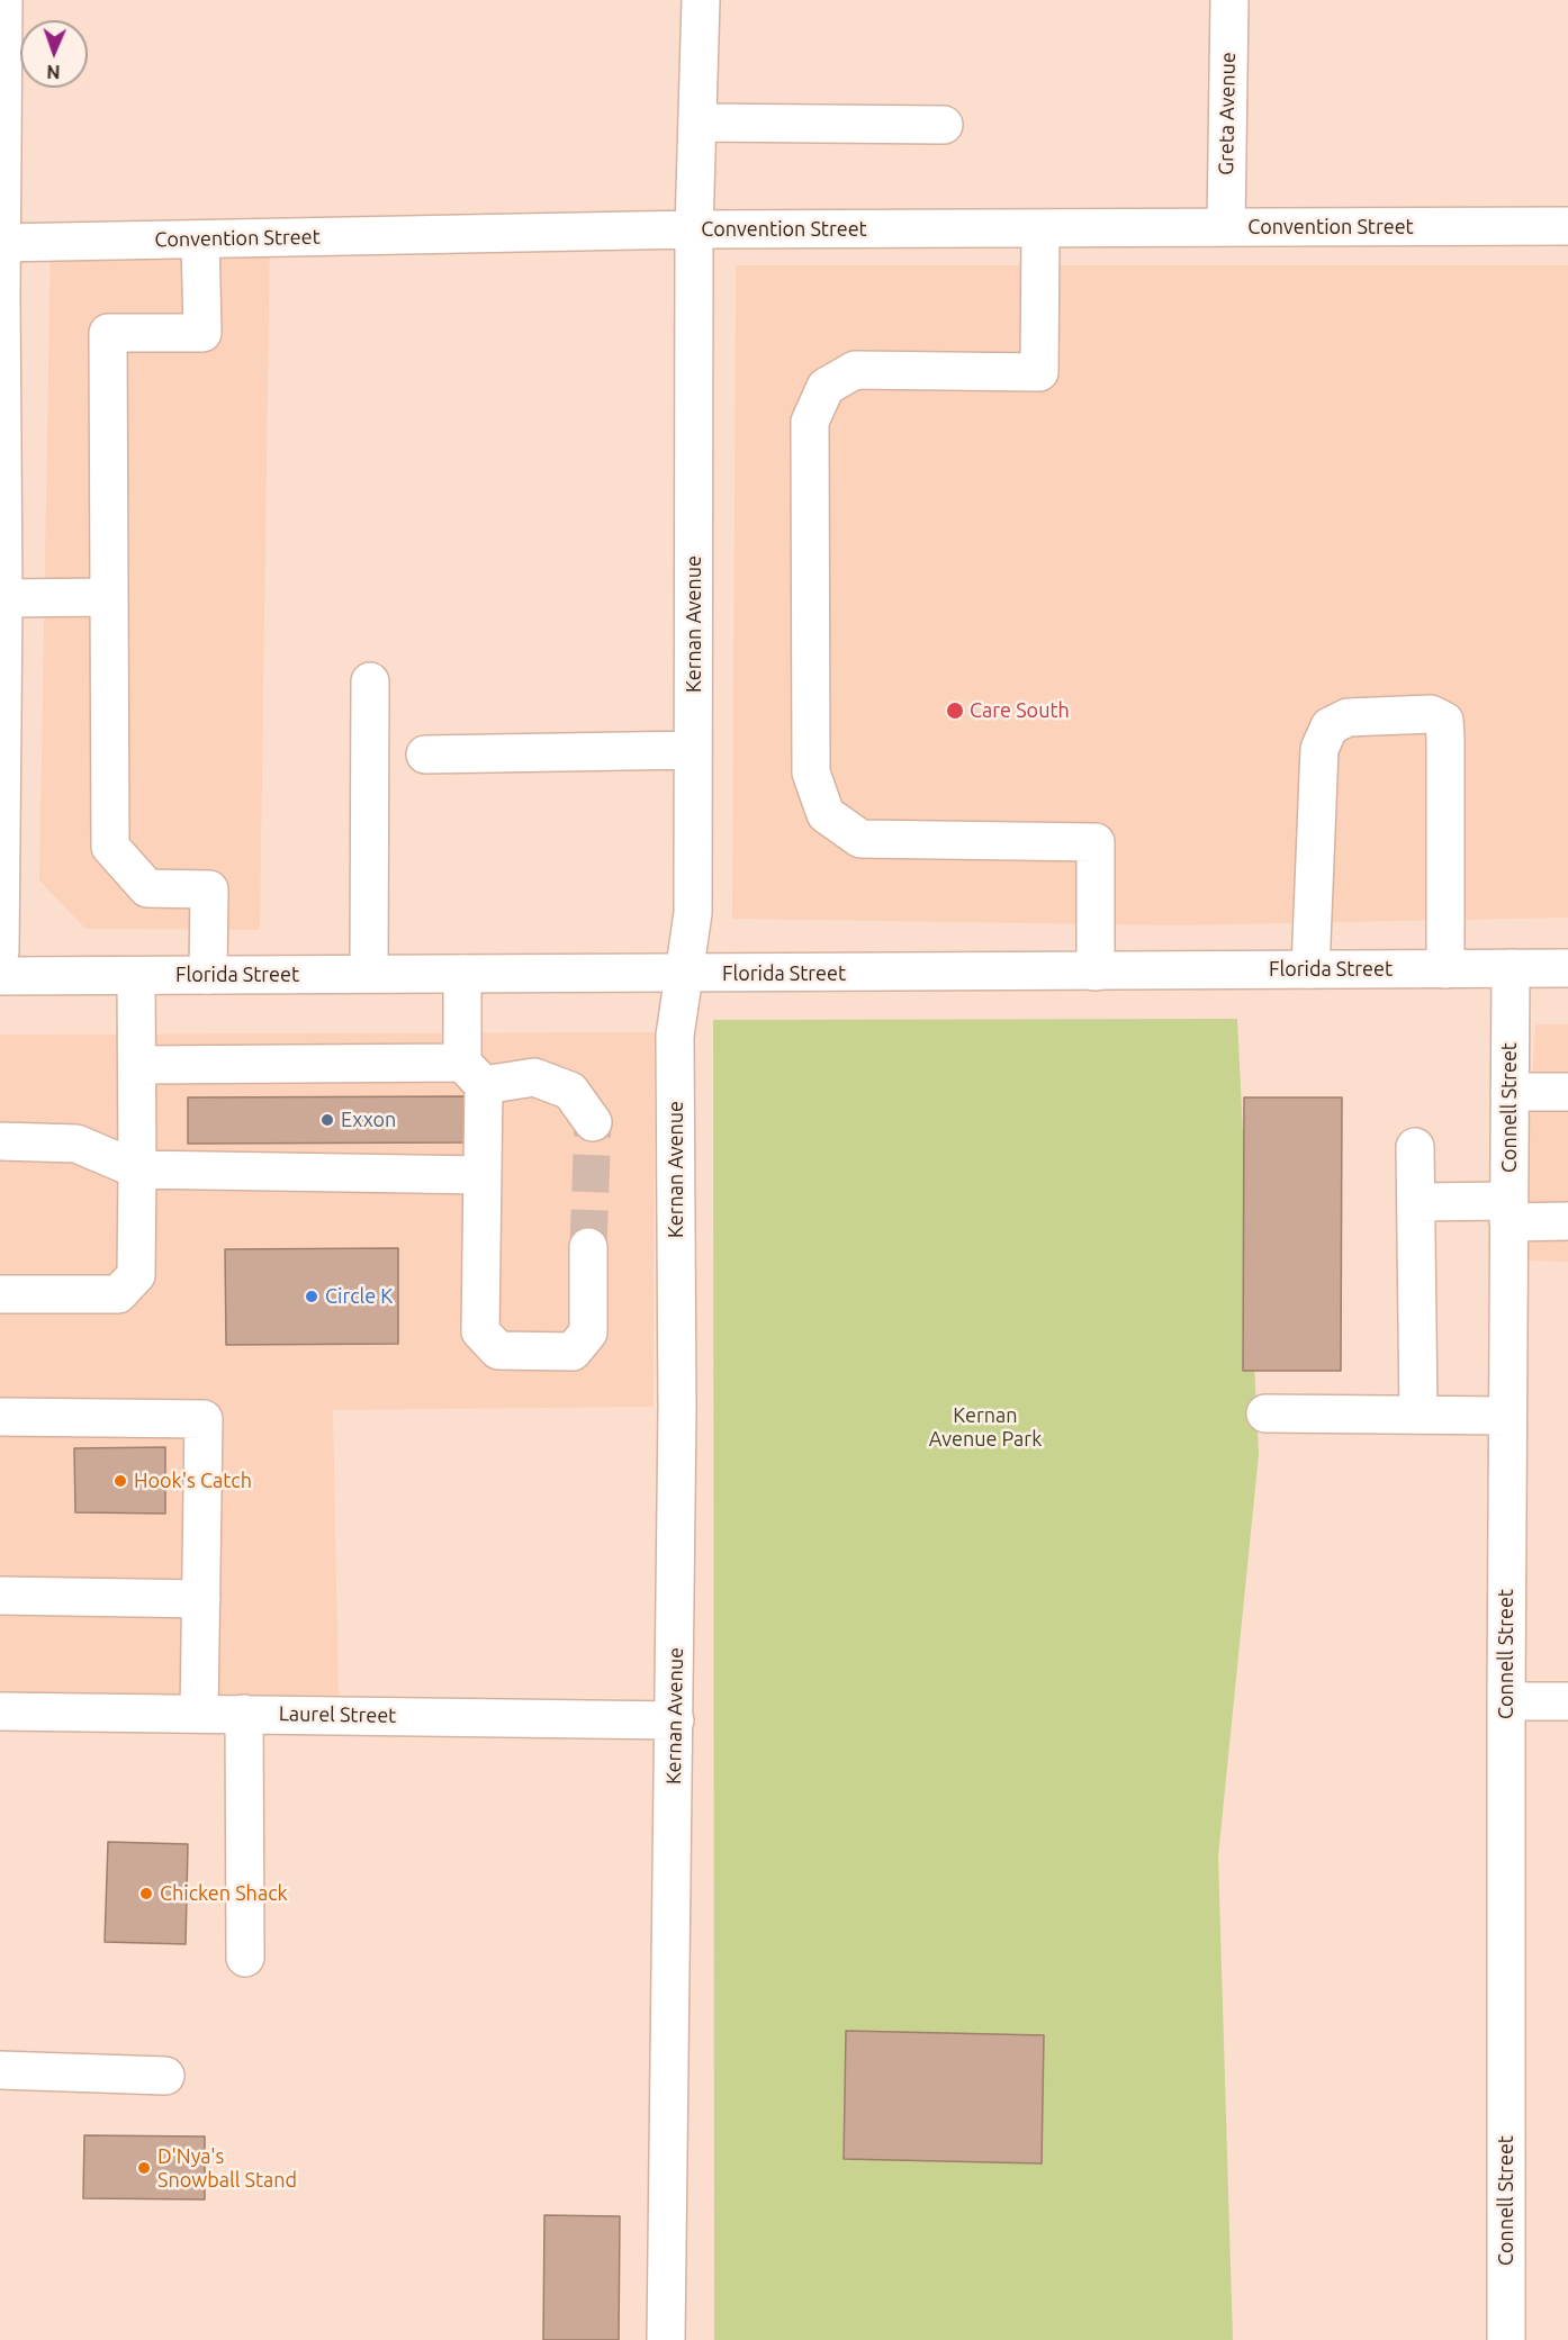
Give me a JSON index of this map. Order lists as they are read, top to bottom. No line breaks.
{"streets":{"street":["Greta Avenue","Convention Street","Kernan Avenue","Florida Street","Connell Street","Laurel Street"]},"crossings":[["Greta Avenue","Convention Street"],["Convention Street","Kernan Avenue"],["Kernan Avenue","Florida Street"],["Kernan Avenue","Laurel Street"],["Florida Street","Connell Street"]],"parks":["Kernan Avenue Park"],"places":["Care South","Exxon","Circle K","Hook's Catch","Chicken Shack","D'Nya's Snowball Stand"],"north":"bottom"}
